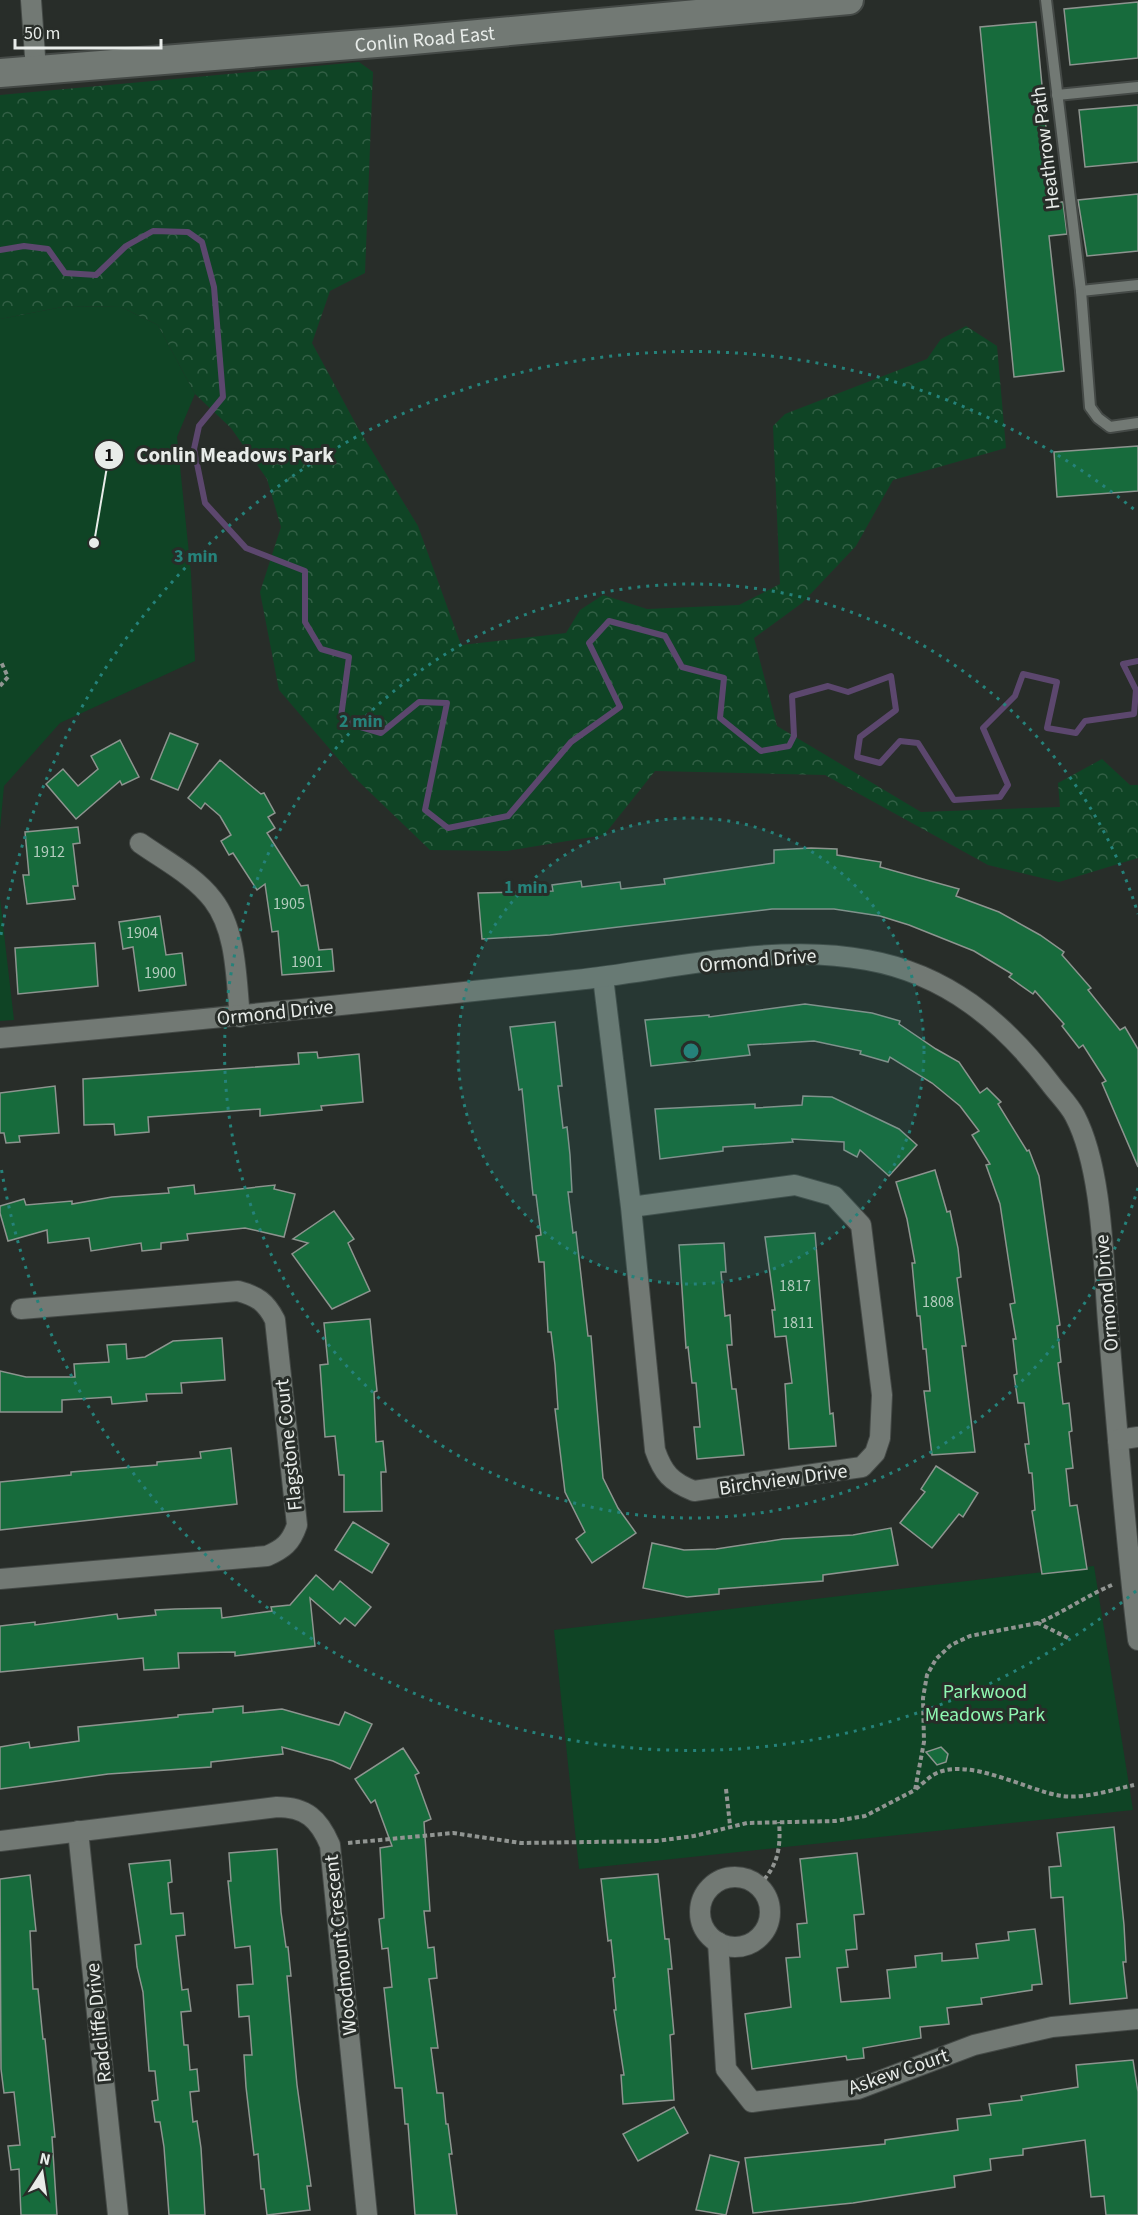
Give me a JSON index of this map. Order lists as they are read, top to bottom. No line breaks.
{"streets":{"street":["Conlin Road East","Ormond Drive","Flagstone Court","Birchview Drive","Woodmount Crescent","Radcliffe Drive","Askew Court"],"lane":["Heathrow Path"]},"crossings":[["Ormond Drive","Birchview Drive"],["Woodmount Crescent","Radcliffe Drive"]],"parks":["Parkwood Meadows Park"],"places":["Conlin Meadows Park"],"house_numbers":["1912","1905","1904","1901","1900","1817","1808","1811"],"scale_bar":"50 m","north":"top","rings":["3 min","2 min","1 min"]}
